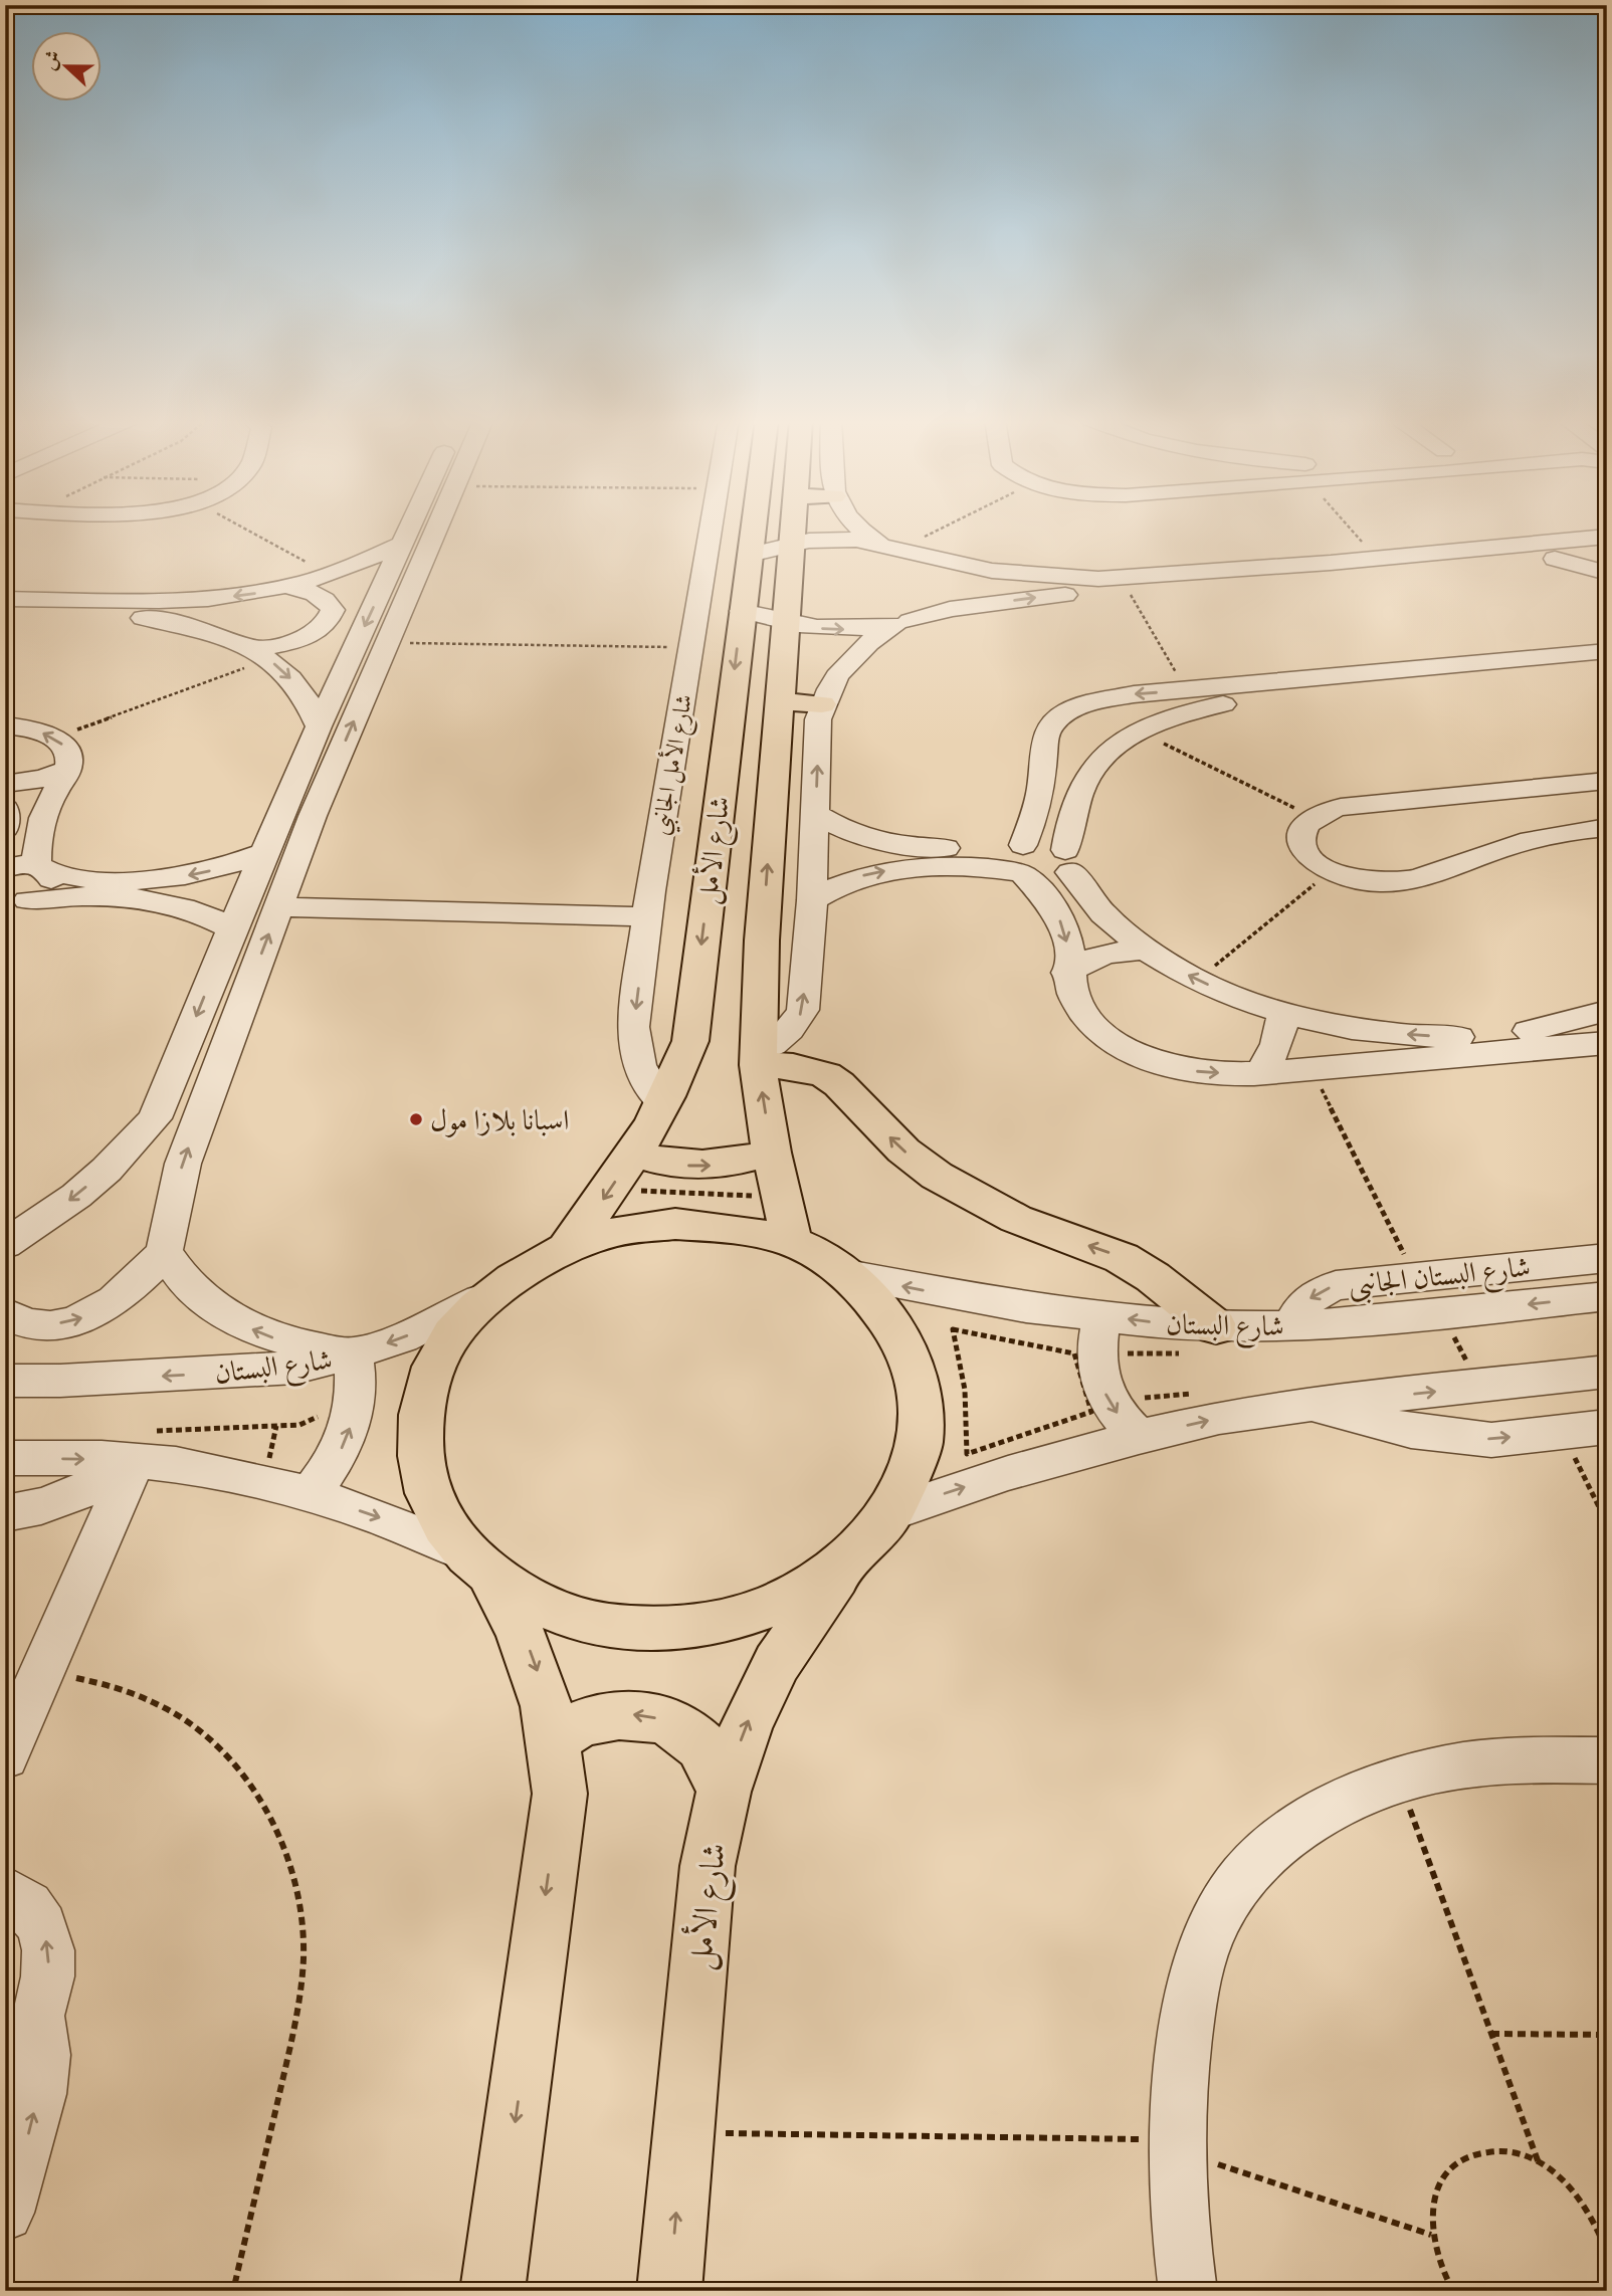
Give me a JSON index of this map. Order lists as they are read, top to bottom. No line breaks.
{"streets":{"main road":["شارع الأمل"],"street":["شارع الأمل الجانبي","شارع البستان الجانبى","شارع البستان"]},"crossings":[["شارع الأمل الجانبي","شارع الأمل"],["شارع البستان الجانبى","شارع البستان"]],"places":["اسبانا بلازا مول"],"north":"left"}
